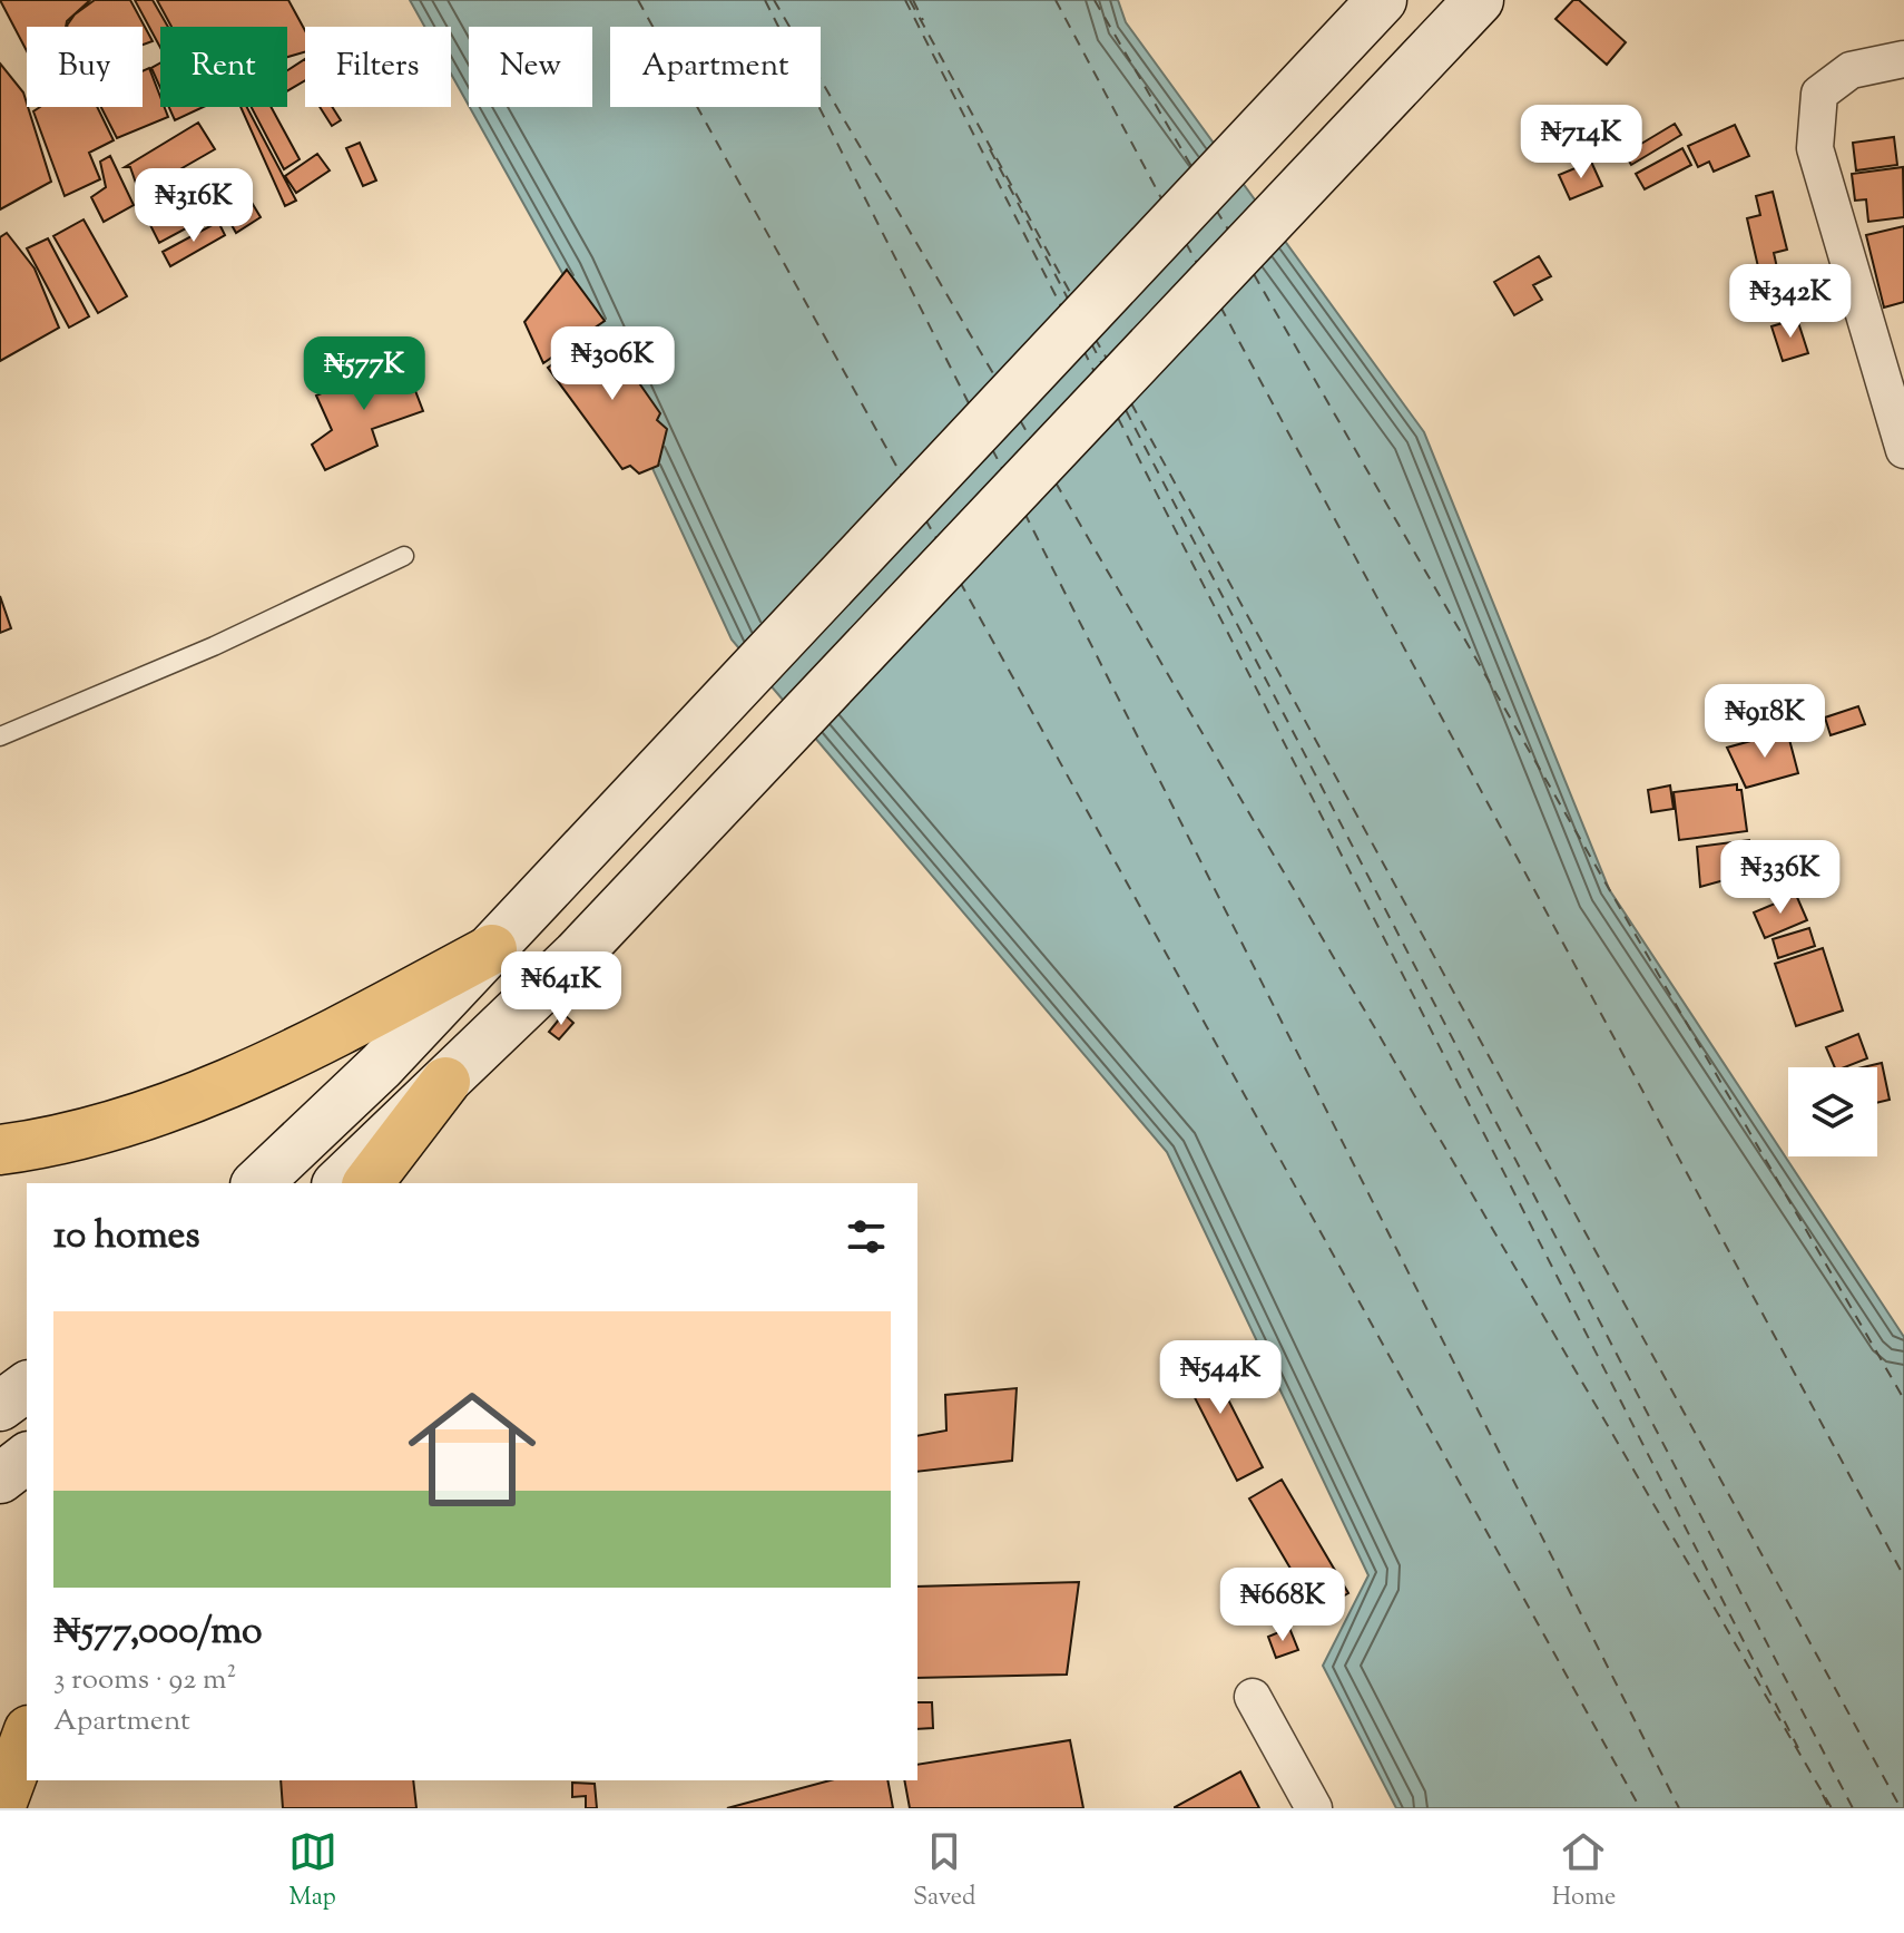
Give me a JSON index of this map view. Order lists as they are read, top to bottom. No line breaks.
{"page":{"chip":["Buy","Rent","Filters","New","Apartment"],"price":["₦714K","₦316K","₦342K","₦306K","₦577K","₦918K","₦336K","₦641K","₦544K","₦668K"],"heading":"10 homes","list":[{"name":"₦577,000/mo","note":"3 rooms · 92 m² · Apartment"}],"tabs":["Map","Saved","Home"]}}
